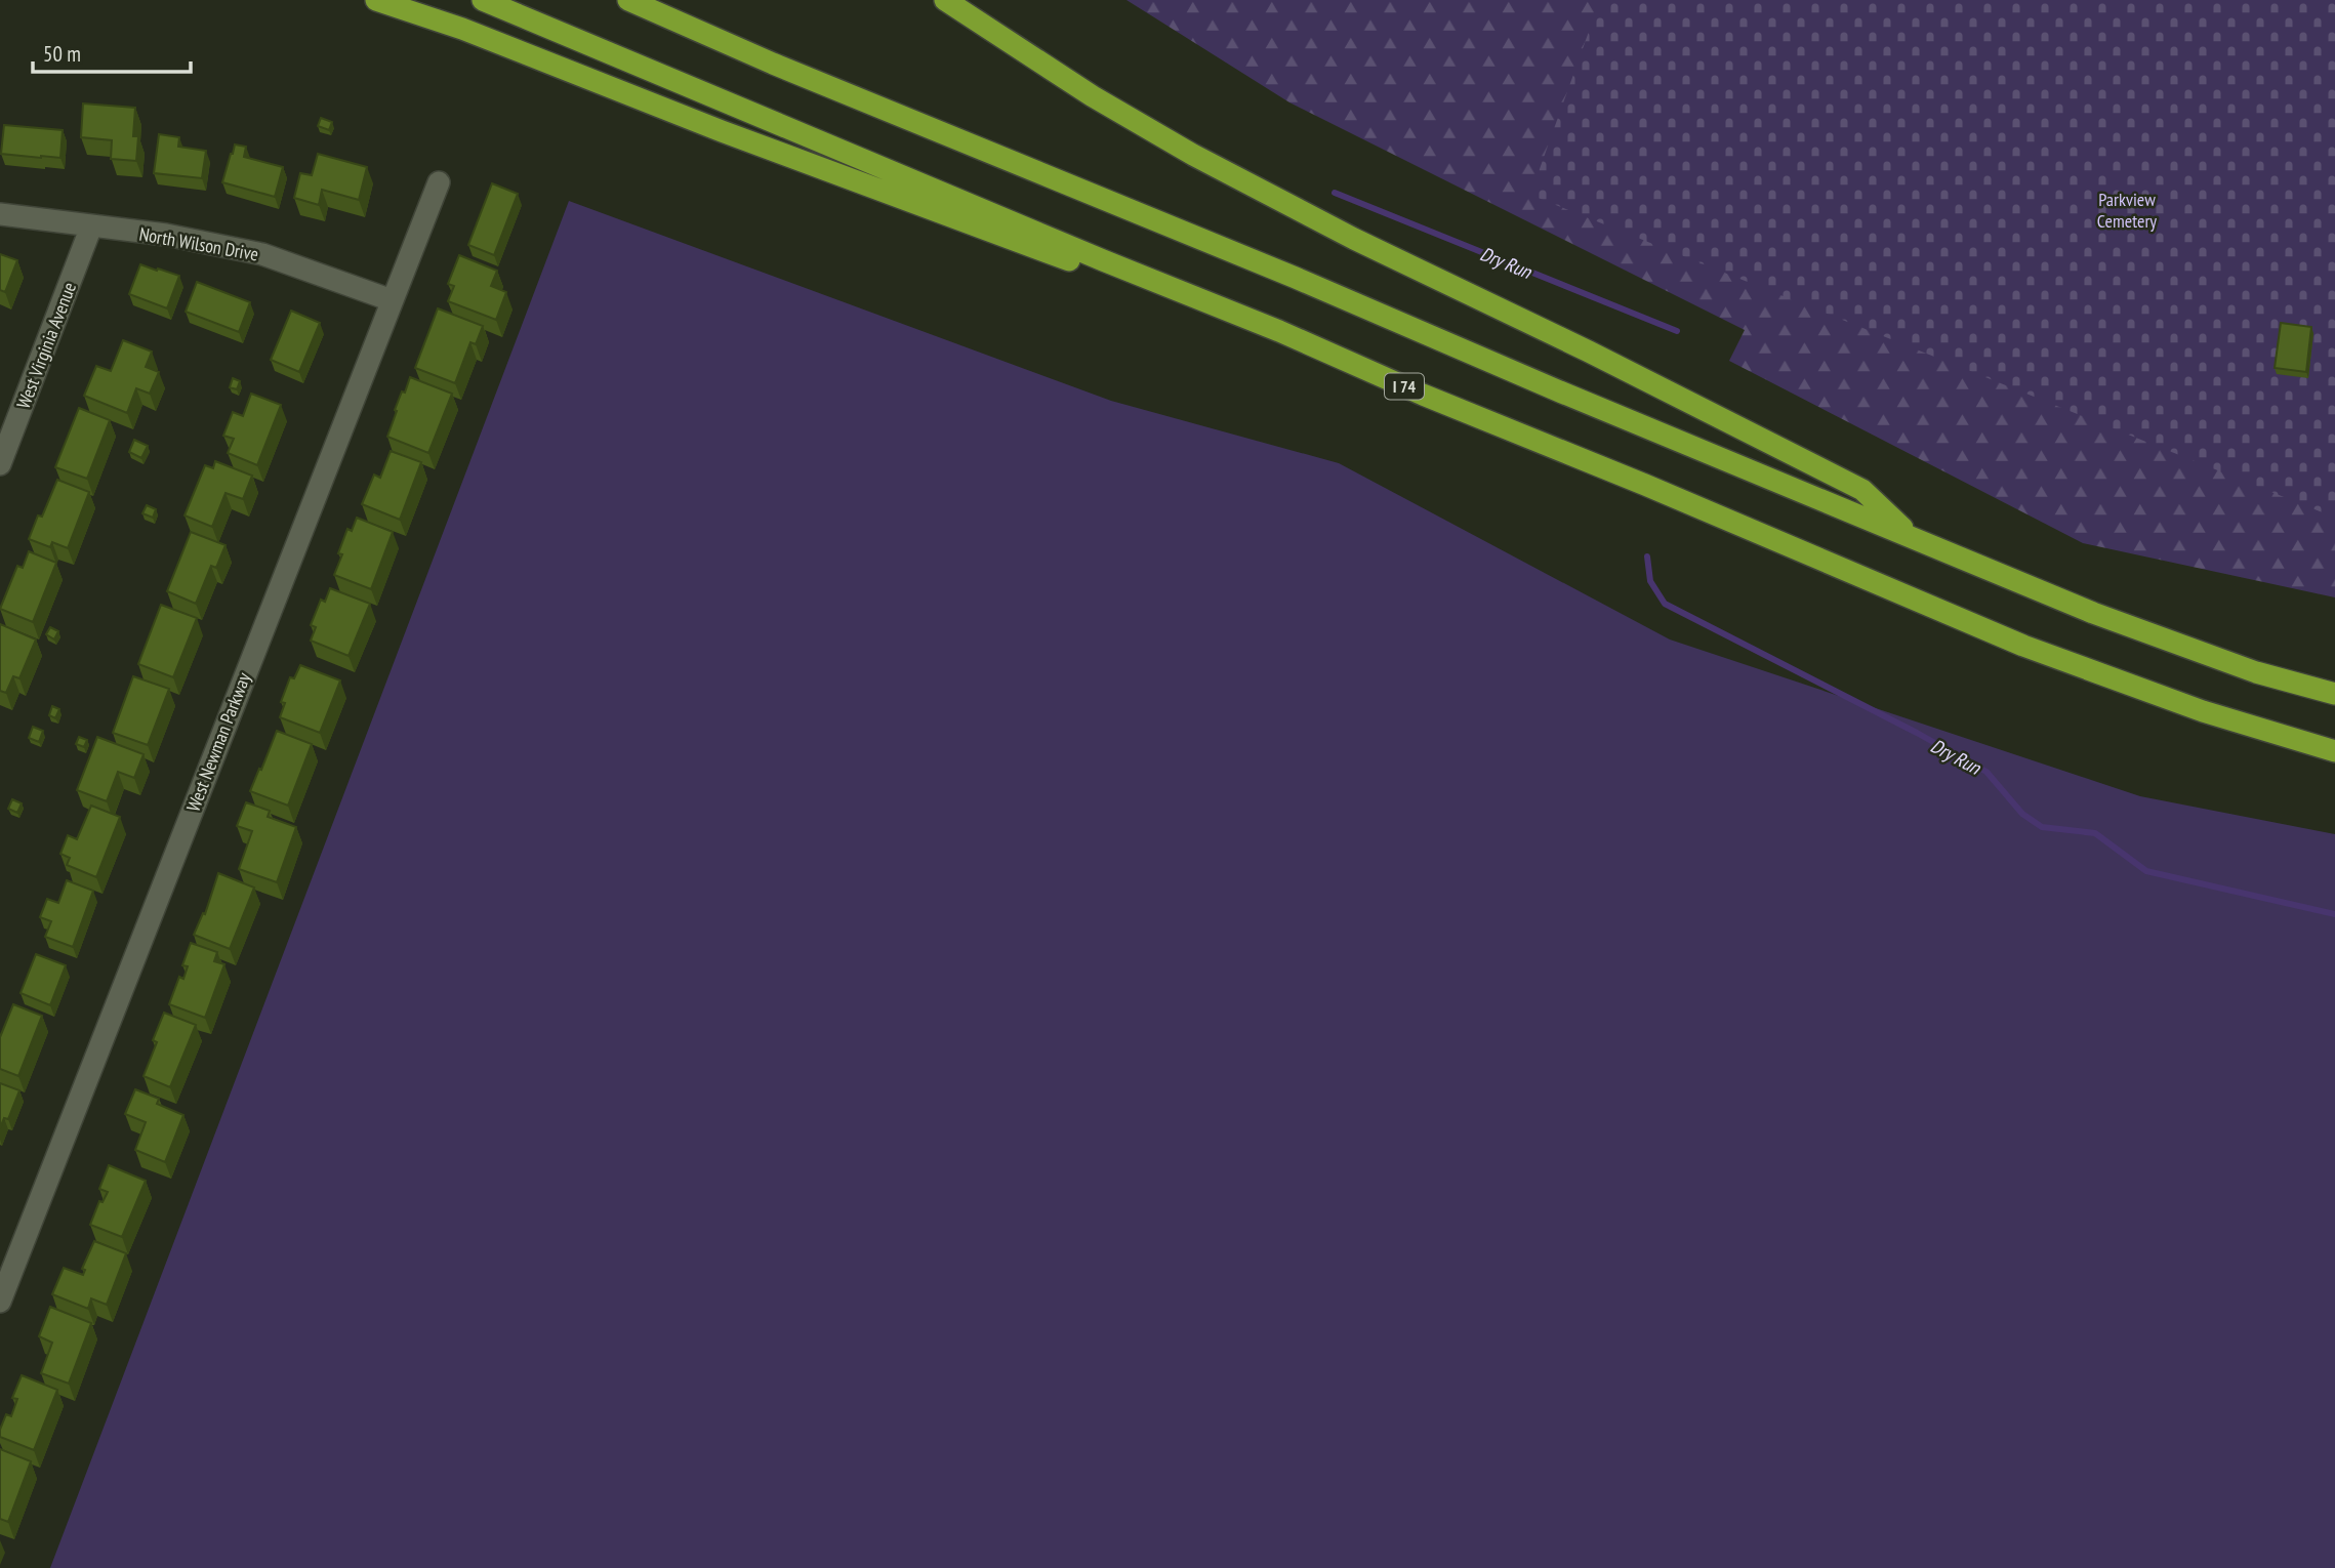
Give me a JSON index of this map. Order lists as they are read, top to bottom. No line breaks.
{"streets":{"highway":["I 74"],"street":["North Wilson Drive","West Virginia Avenue","West Newman Parkway"]},"crossings":[["North Wilson Drive","West Virginia Avenue"],["North Wilson Drive","West Newman Parkway"]],"water":["Dry Run"],"parks":["Parkview Cemetery"],"scale_bar":"50 m"}
